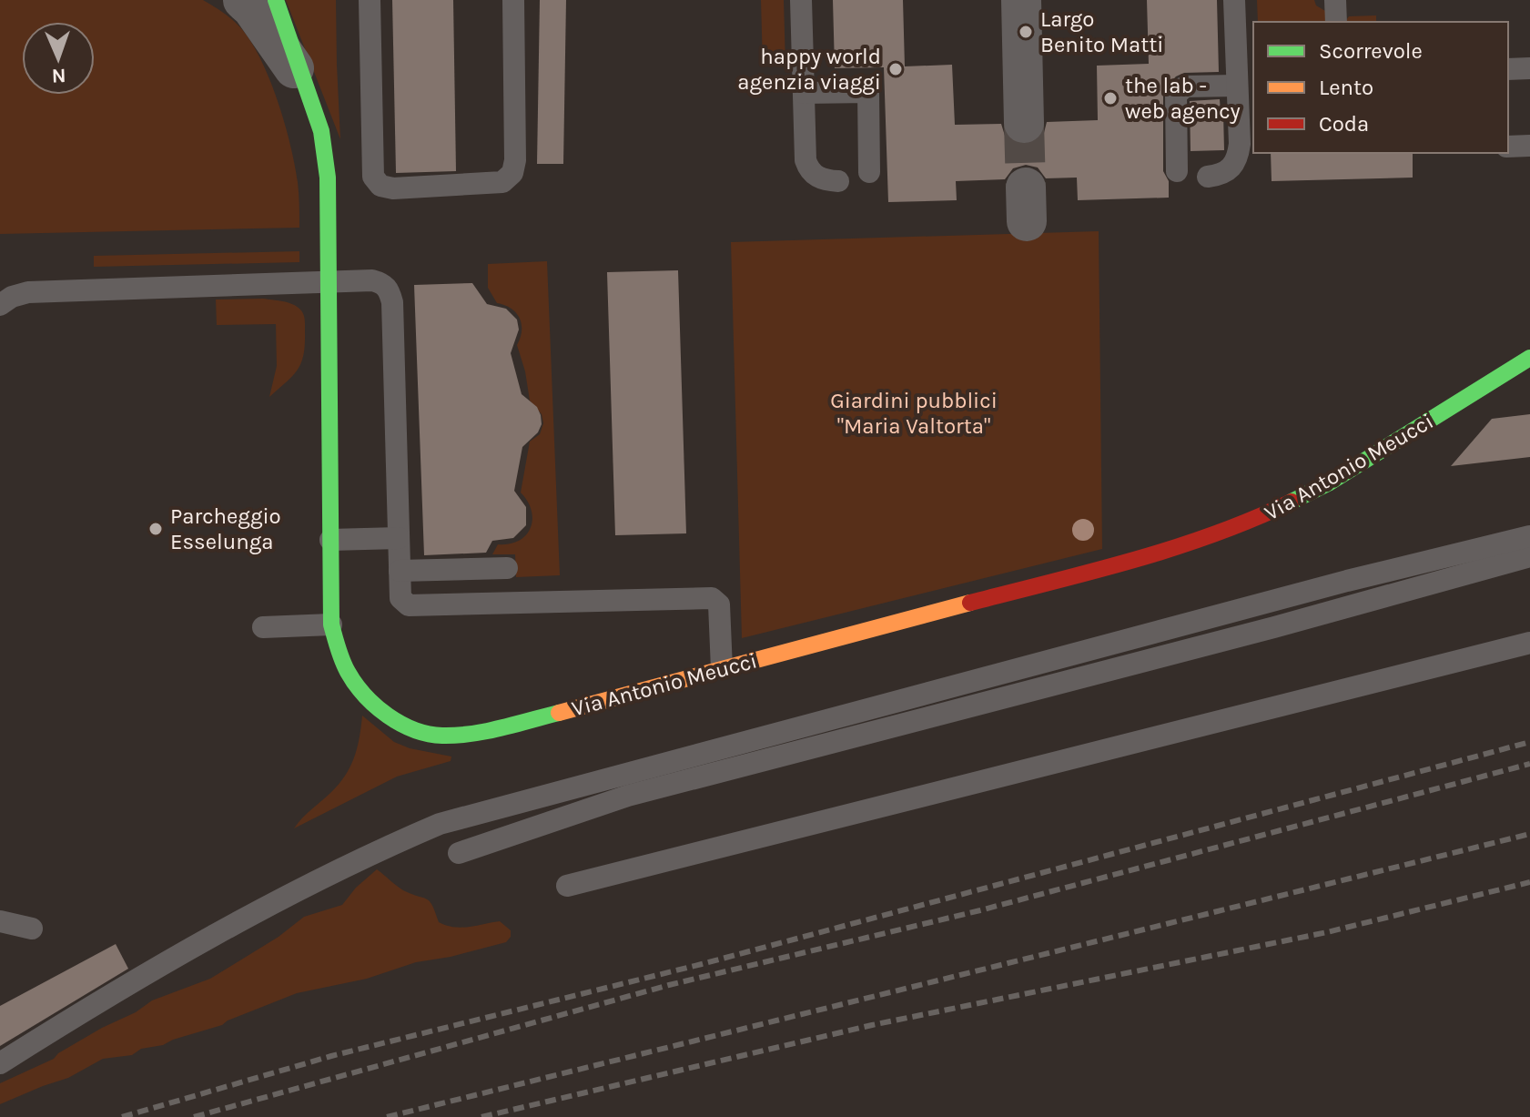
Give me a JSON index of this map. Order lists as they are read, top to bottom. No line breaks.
{"streets":{"street":["Via Antonio Meucci"]},"parks":["Giardini pubblici \"Maria Valtorta\""],"places":["Largo Benito Matti","happy world agenzia viaggi","the lab - web agency","Parcheggio Esselunga"],"legend":["Scorrevole","Lento","Coda"],"north":"bottom"}
